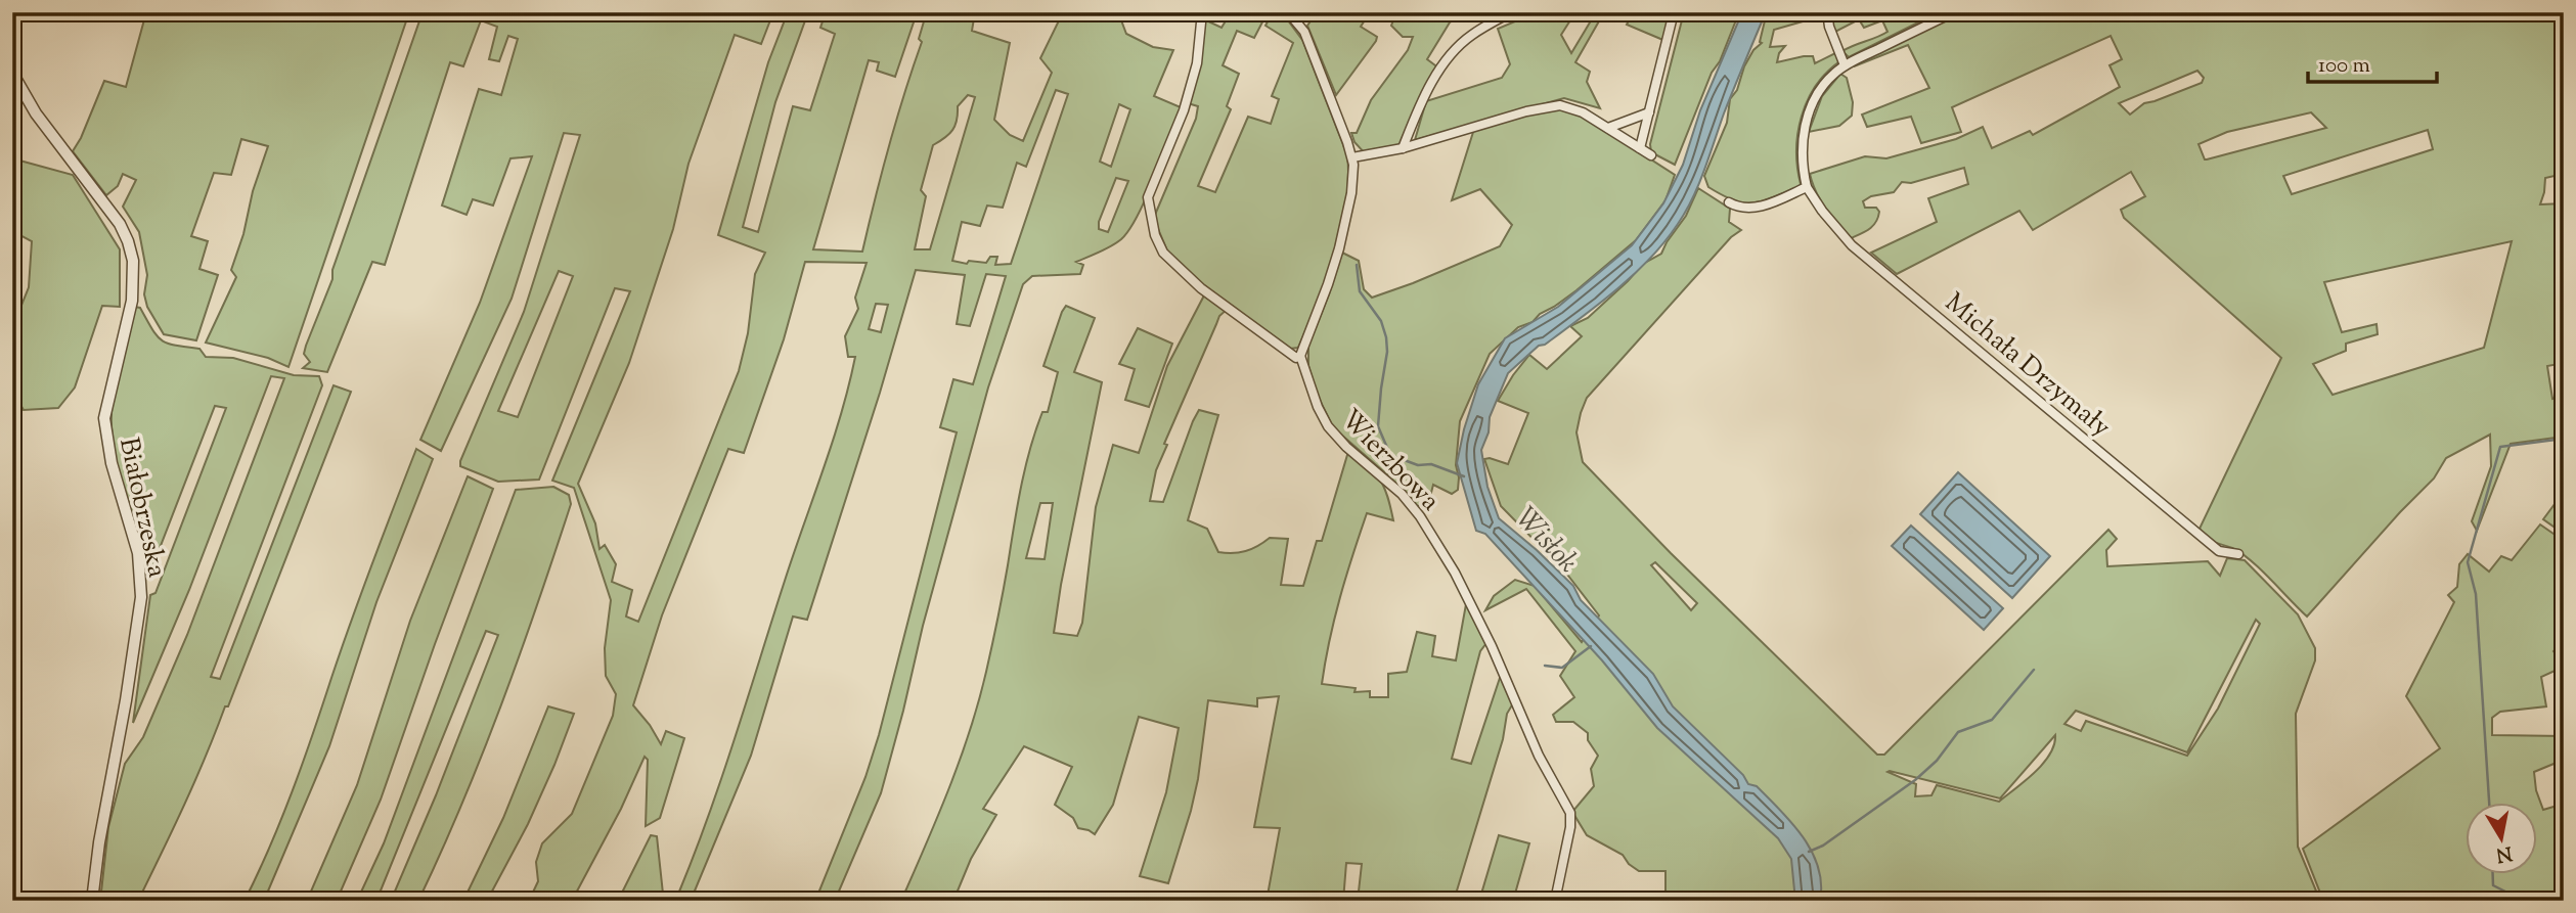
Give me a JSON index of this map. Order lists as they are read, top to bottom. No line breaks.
{"streets":{"street":["Michała Drzymały","Wierzbowa","Białobrzeska"]},"water":["Wisłok"],"scale_bar":"100 m","north":"bottom"}
